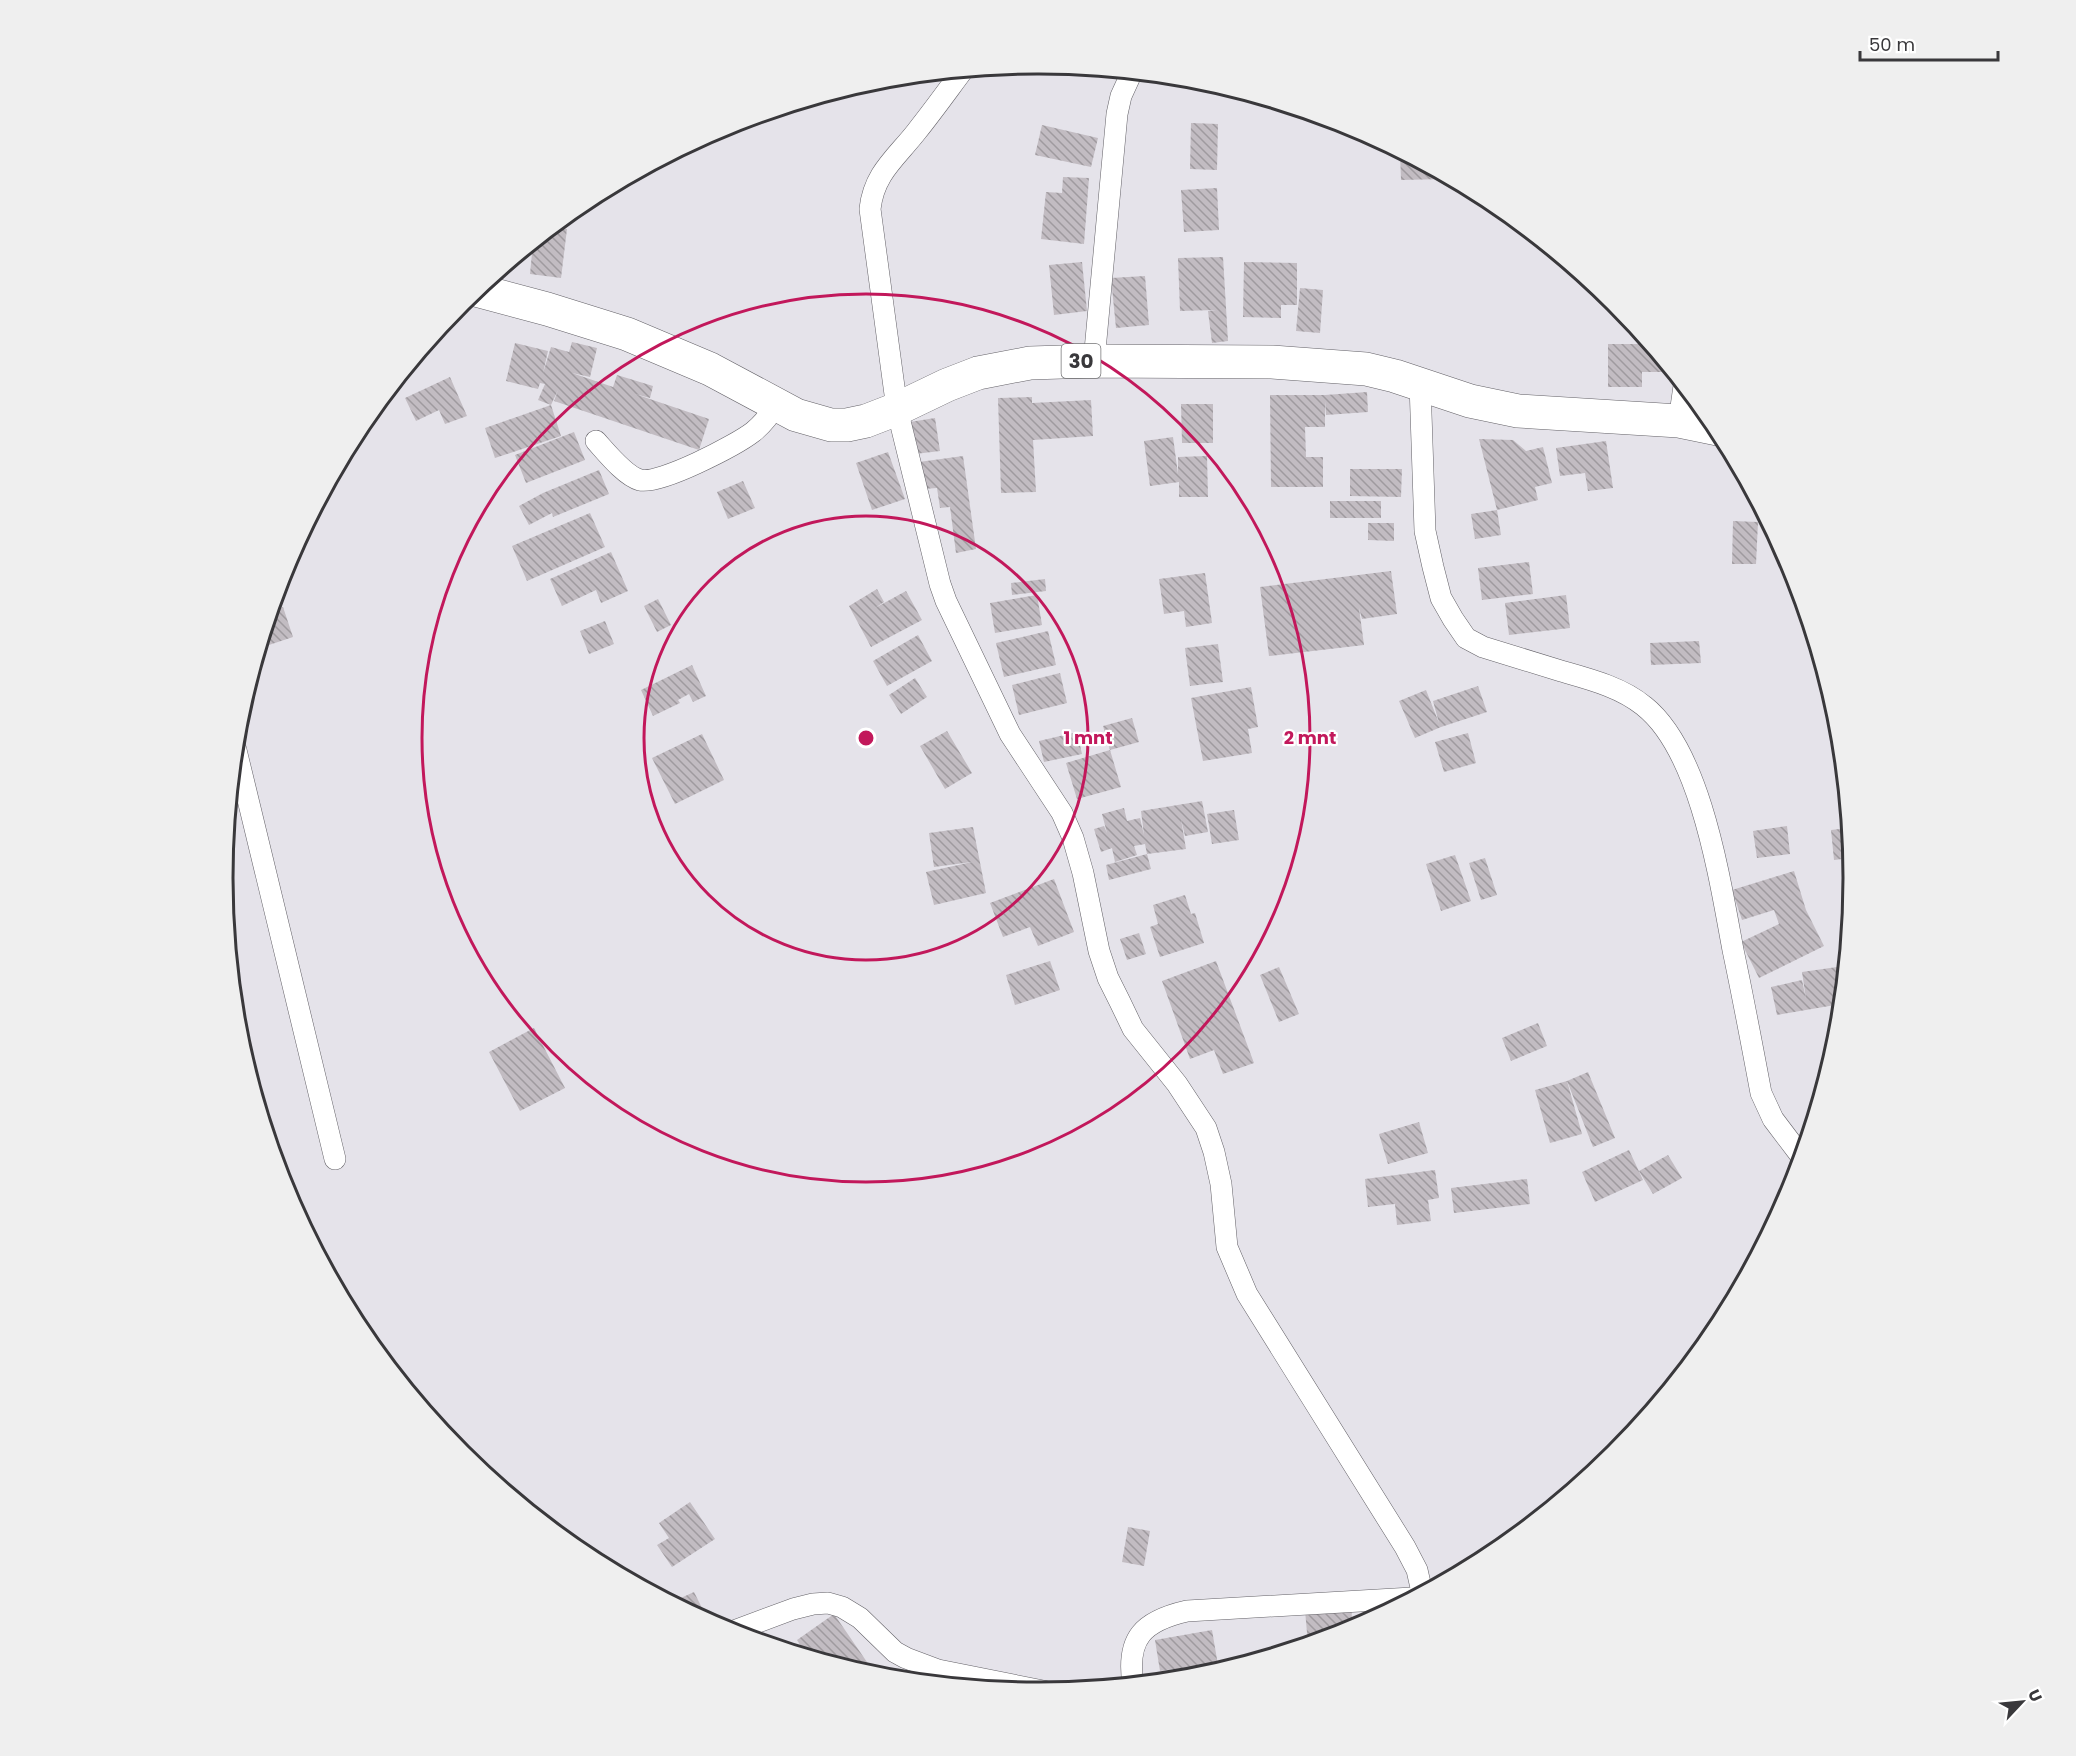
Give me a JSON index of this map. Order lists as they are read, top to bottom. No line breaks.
{"streets":{"highway":["30"]},"scale_bar":"50 m","north":"top right","rings":["1 mnt","2 mnt"]}
